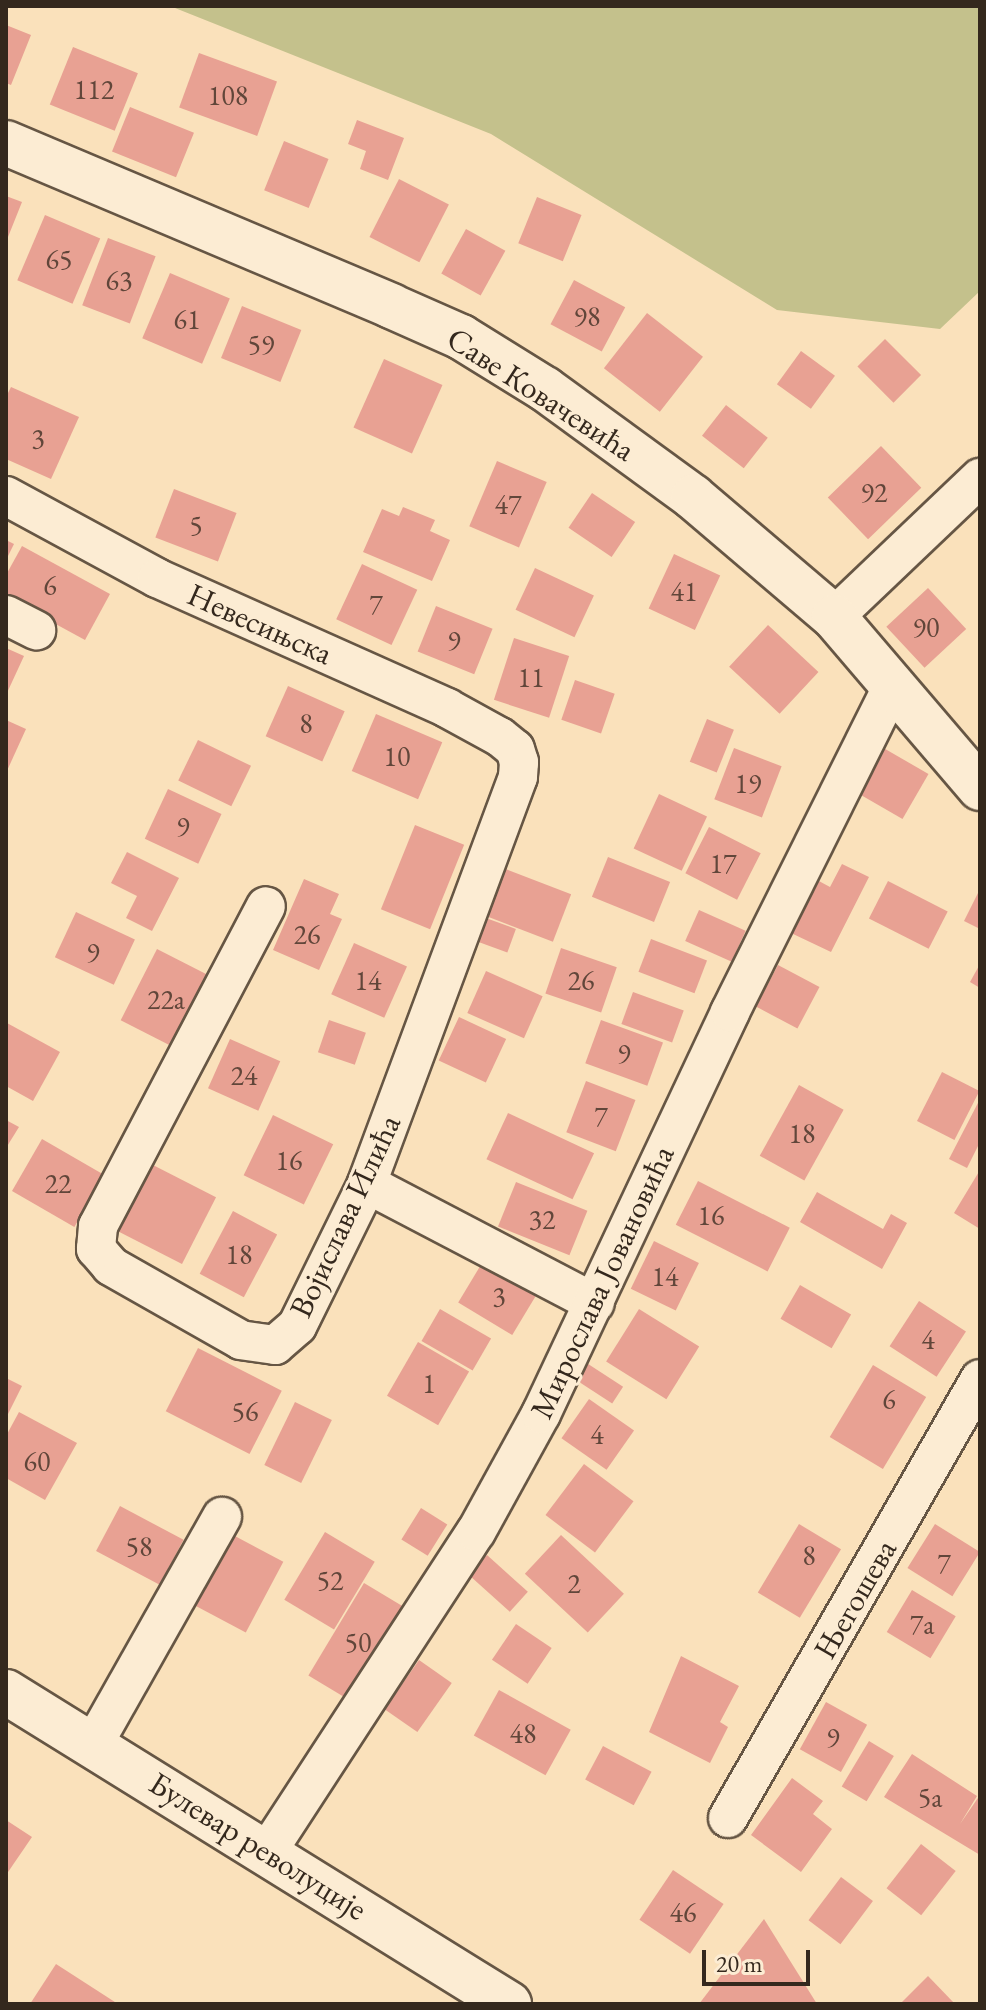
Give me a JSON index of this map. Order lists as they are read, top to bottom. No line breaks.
{"streets":{"street":["Саве Ковачевића","Невесињска","Војислава Илића","Мирослава Јовановића","Његошева","Булевар револуције"]},"crossings":[["Саве Ковачевића","Мирослава Јовановића"],["Невесињска","Војислава Илића"],["Мирослава Јовановића","Булевар револуције"]],"house_numbers":["112","108","65","63","98","61","59","3","92","47","5","6","41","7","90","9","11","8","10","19","9","17","26","9","14","26","22a","9","24","7","18","16","22","16","32","18","14","3","4","1","6","56","4","60","58","8","7","52","2","7a","50","48","9","5a","46"],"scale_bar":"20 m"}
